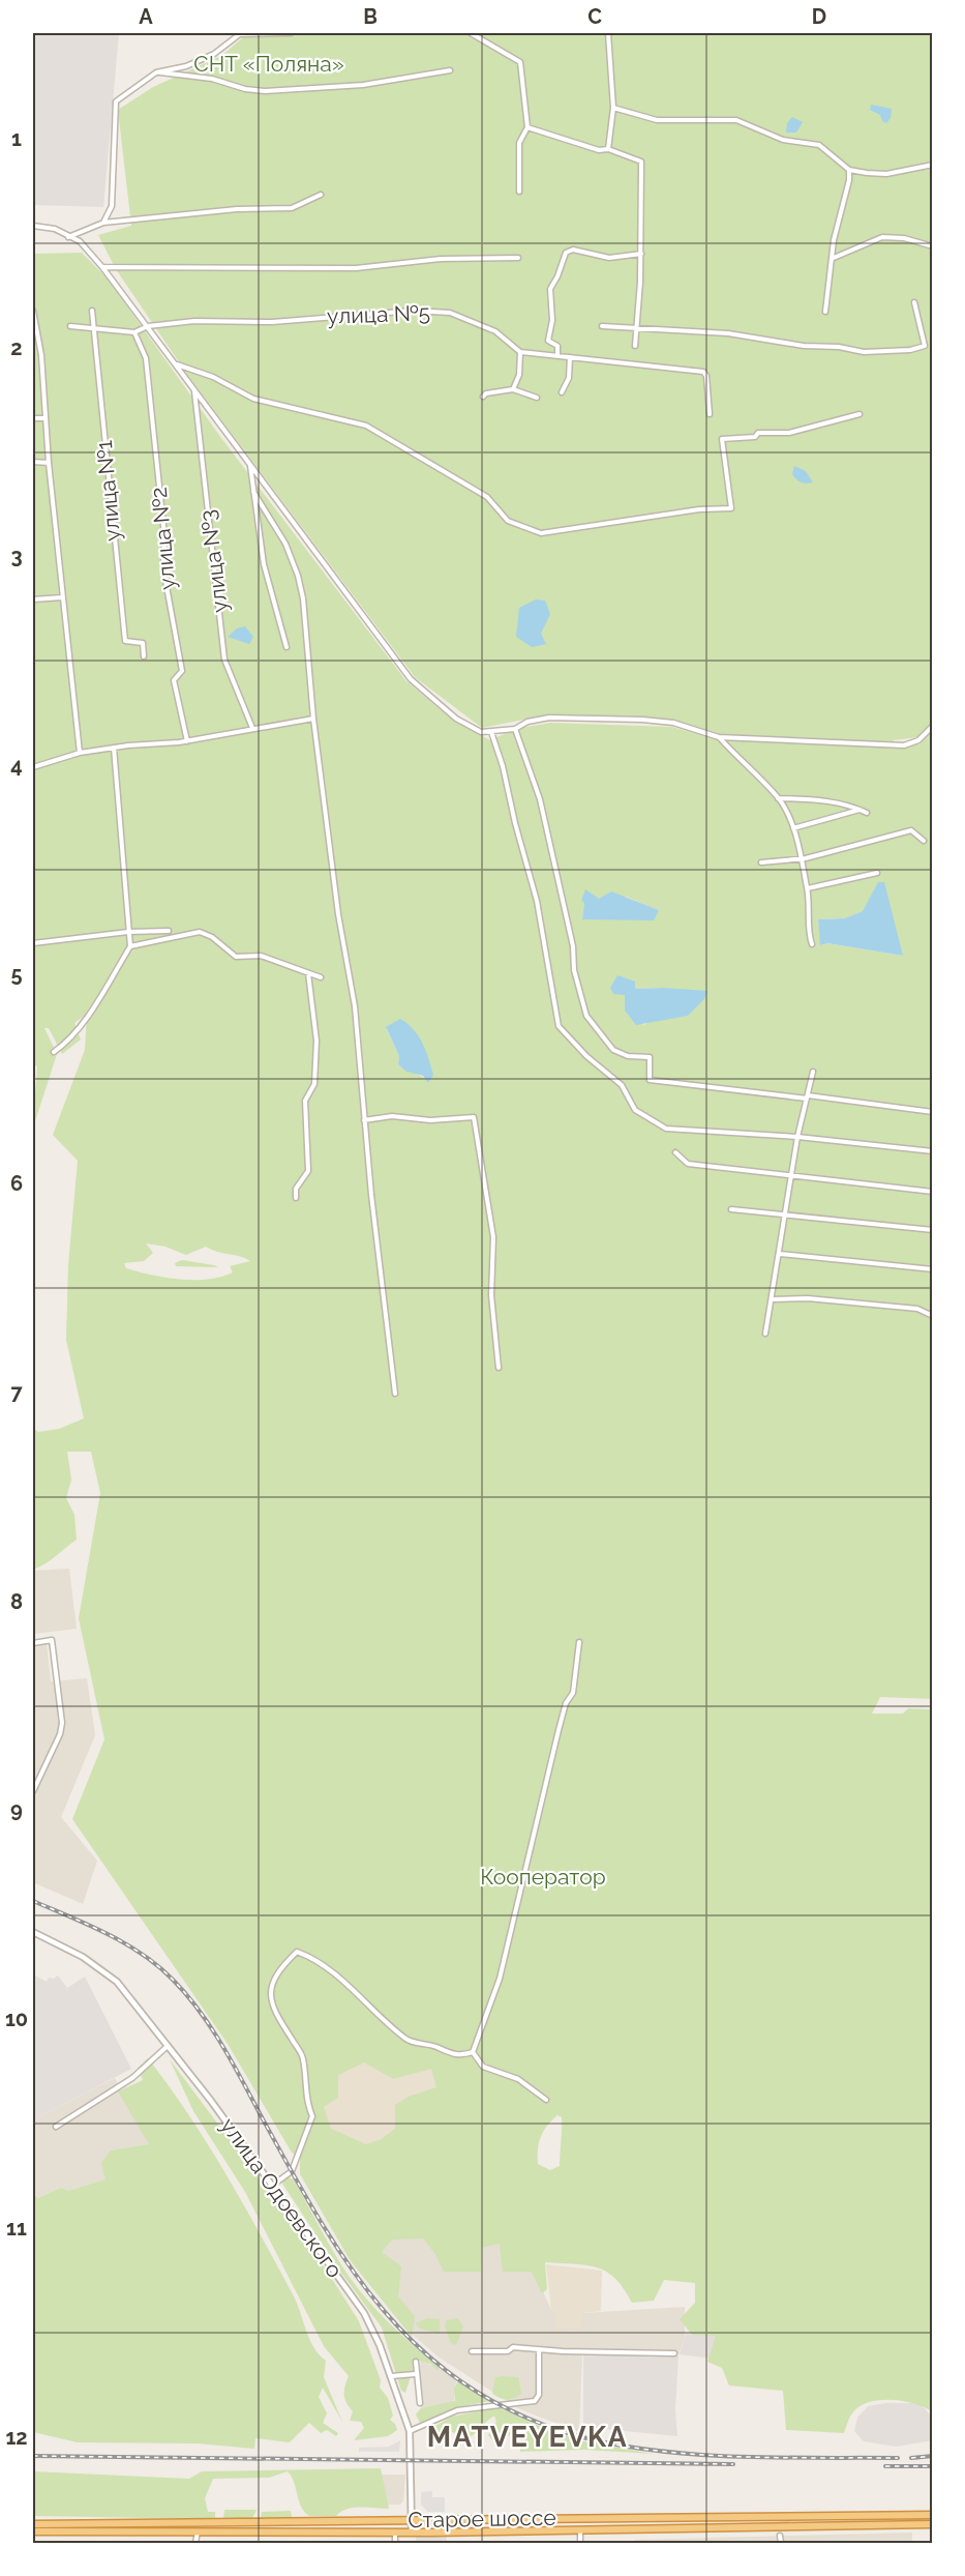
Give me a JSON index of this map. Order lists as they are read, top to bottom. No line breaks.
{"streets":{"highway":["Старое шоссе"],"street":["улица №5","улица №1","улица №2","улица №3","улица Одоевского"]},"crossings":[["улица Одоевского","Старое шоссе"]],"districts":["MATVEYEVKA"],"parks":["СНТ «Поляна»","Кооператор"],"grid":{"columns":["A","B","C","D"],"rows":["1","2","3","4","5","6","7","8","9","10","11","12"]}}
